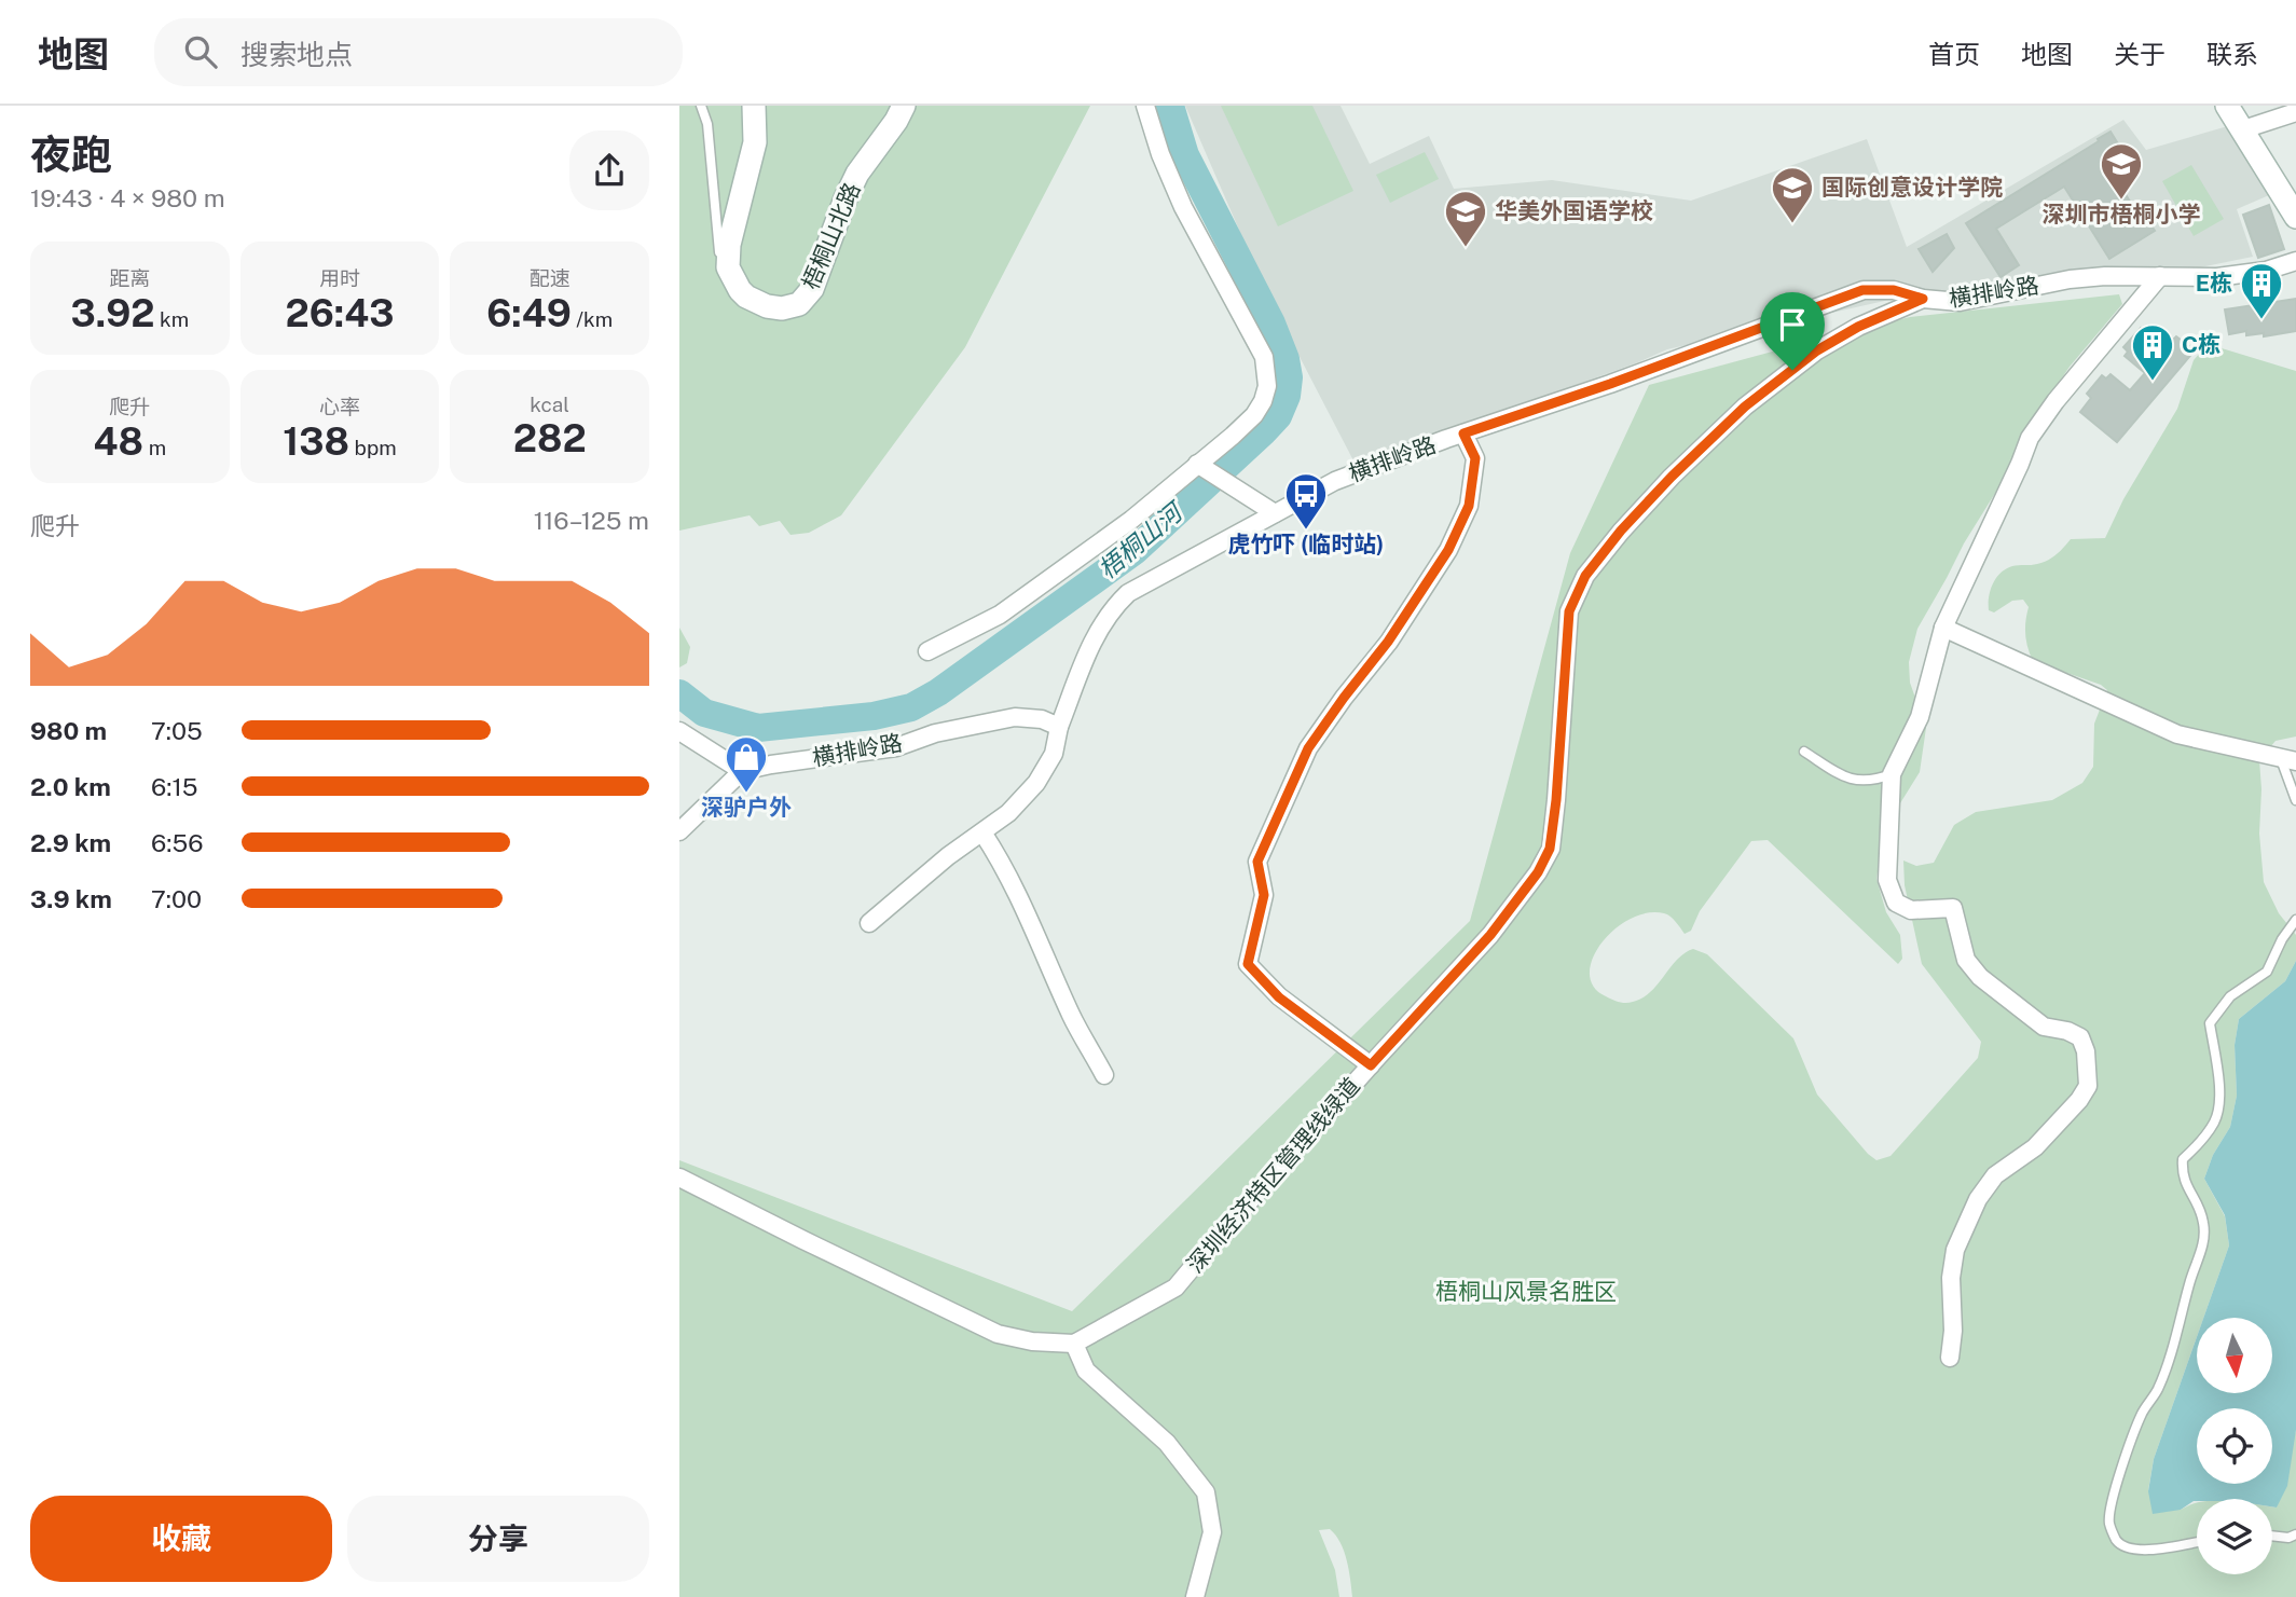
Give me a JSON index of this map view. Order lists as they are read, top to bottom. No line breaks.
{"streets":{"street":["梧桐山北路","横排岭路","深圳经济特区管理线绿道"]},"crossings":[["横排岭路","深圳经济特区管理线绿道"]],"water":["梧桐山河"],"parks":["梧桐山风景名胜区"],"places":{"school or university":["深圳市梧桐小学","国际创意设计学院","华美外国语学校"],"building":["E栋","C栋"],"bus stop":["虎竹吓 (临时站)"],"shop":["深驴户外"]},"north":"bottom","page":{"header":"地图","search":"搜索地点","nav":["首页","地图","关于","联系"],"heading":["夜跑","19:43 · 4 × 980 m"],"stats":[["距离","3.92 km"],["用时","26:43"],["配速","6:49 /km"],["爬升","48 m"],["心率","138 bpm"],["kcal","282"]],"chart":["爬升","116–125 m"],"list":[{"name":"980 m","note":"7:05"},{"name":"2.0 km","note":"6:15"},{"name":"2.9 km","note":"6:56"},{"name":"3.9 km","note":"7:00"}],"buttons":["收藏","分享"]}}
